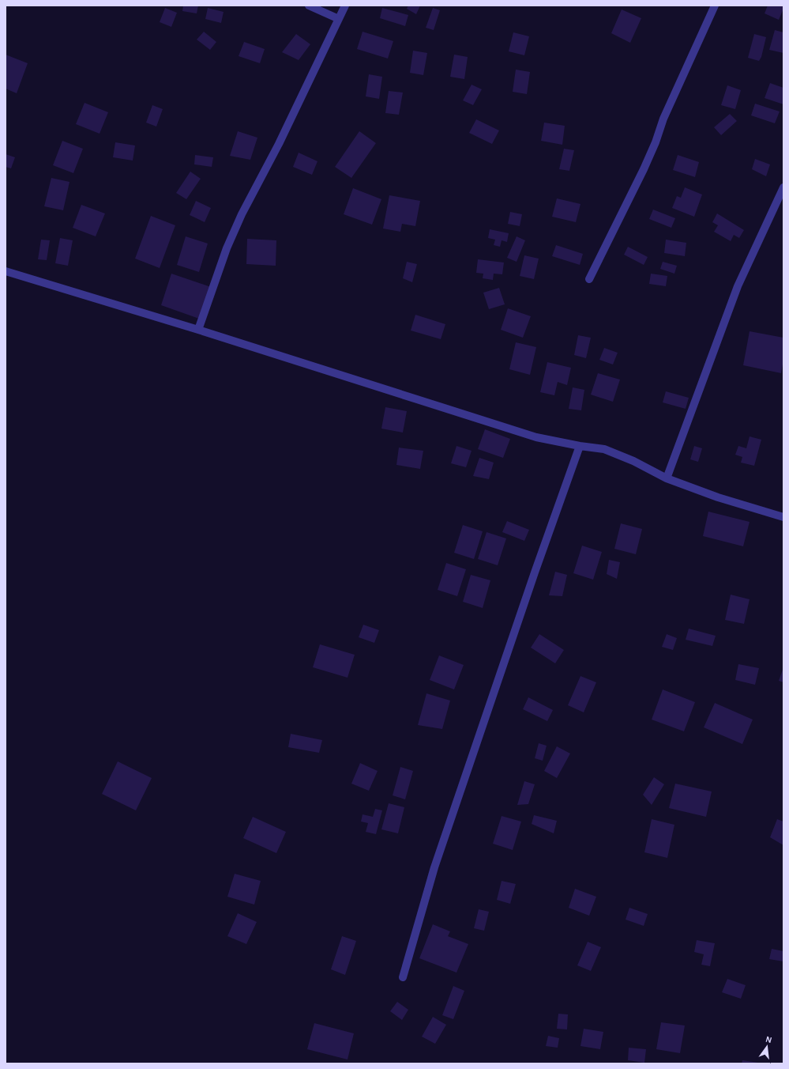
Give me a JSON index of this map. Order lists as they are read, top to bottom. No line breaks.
{"north":"top"}
